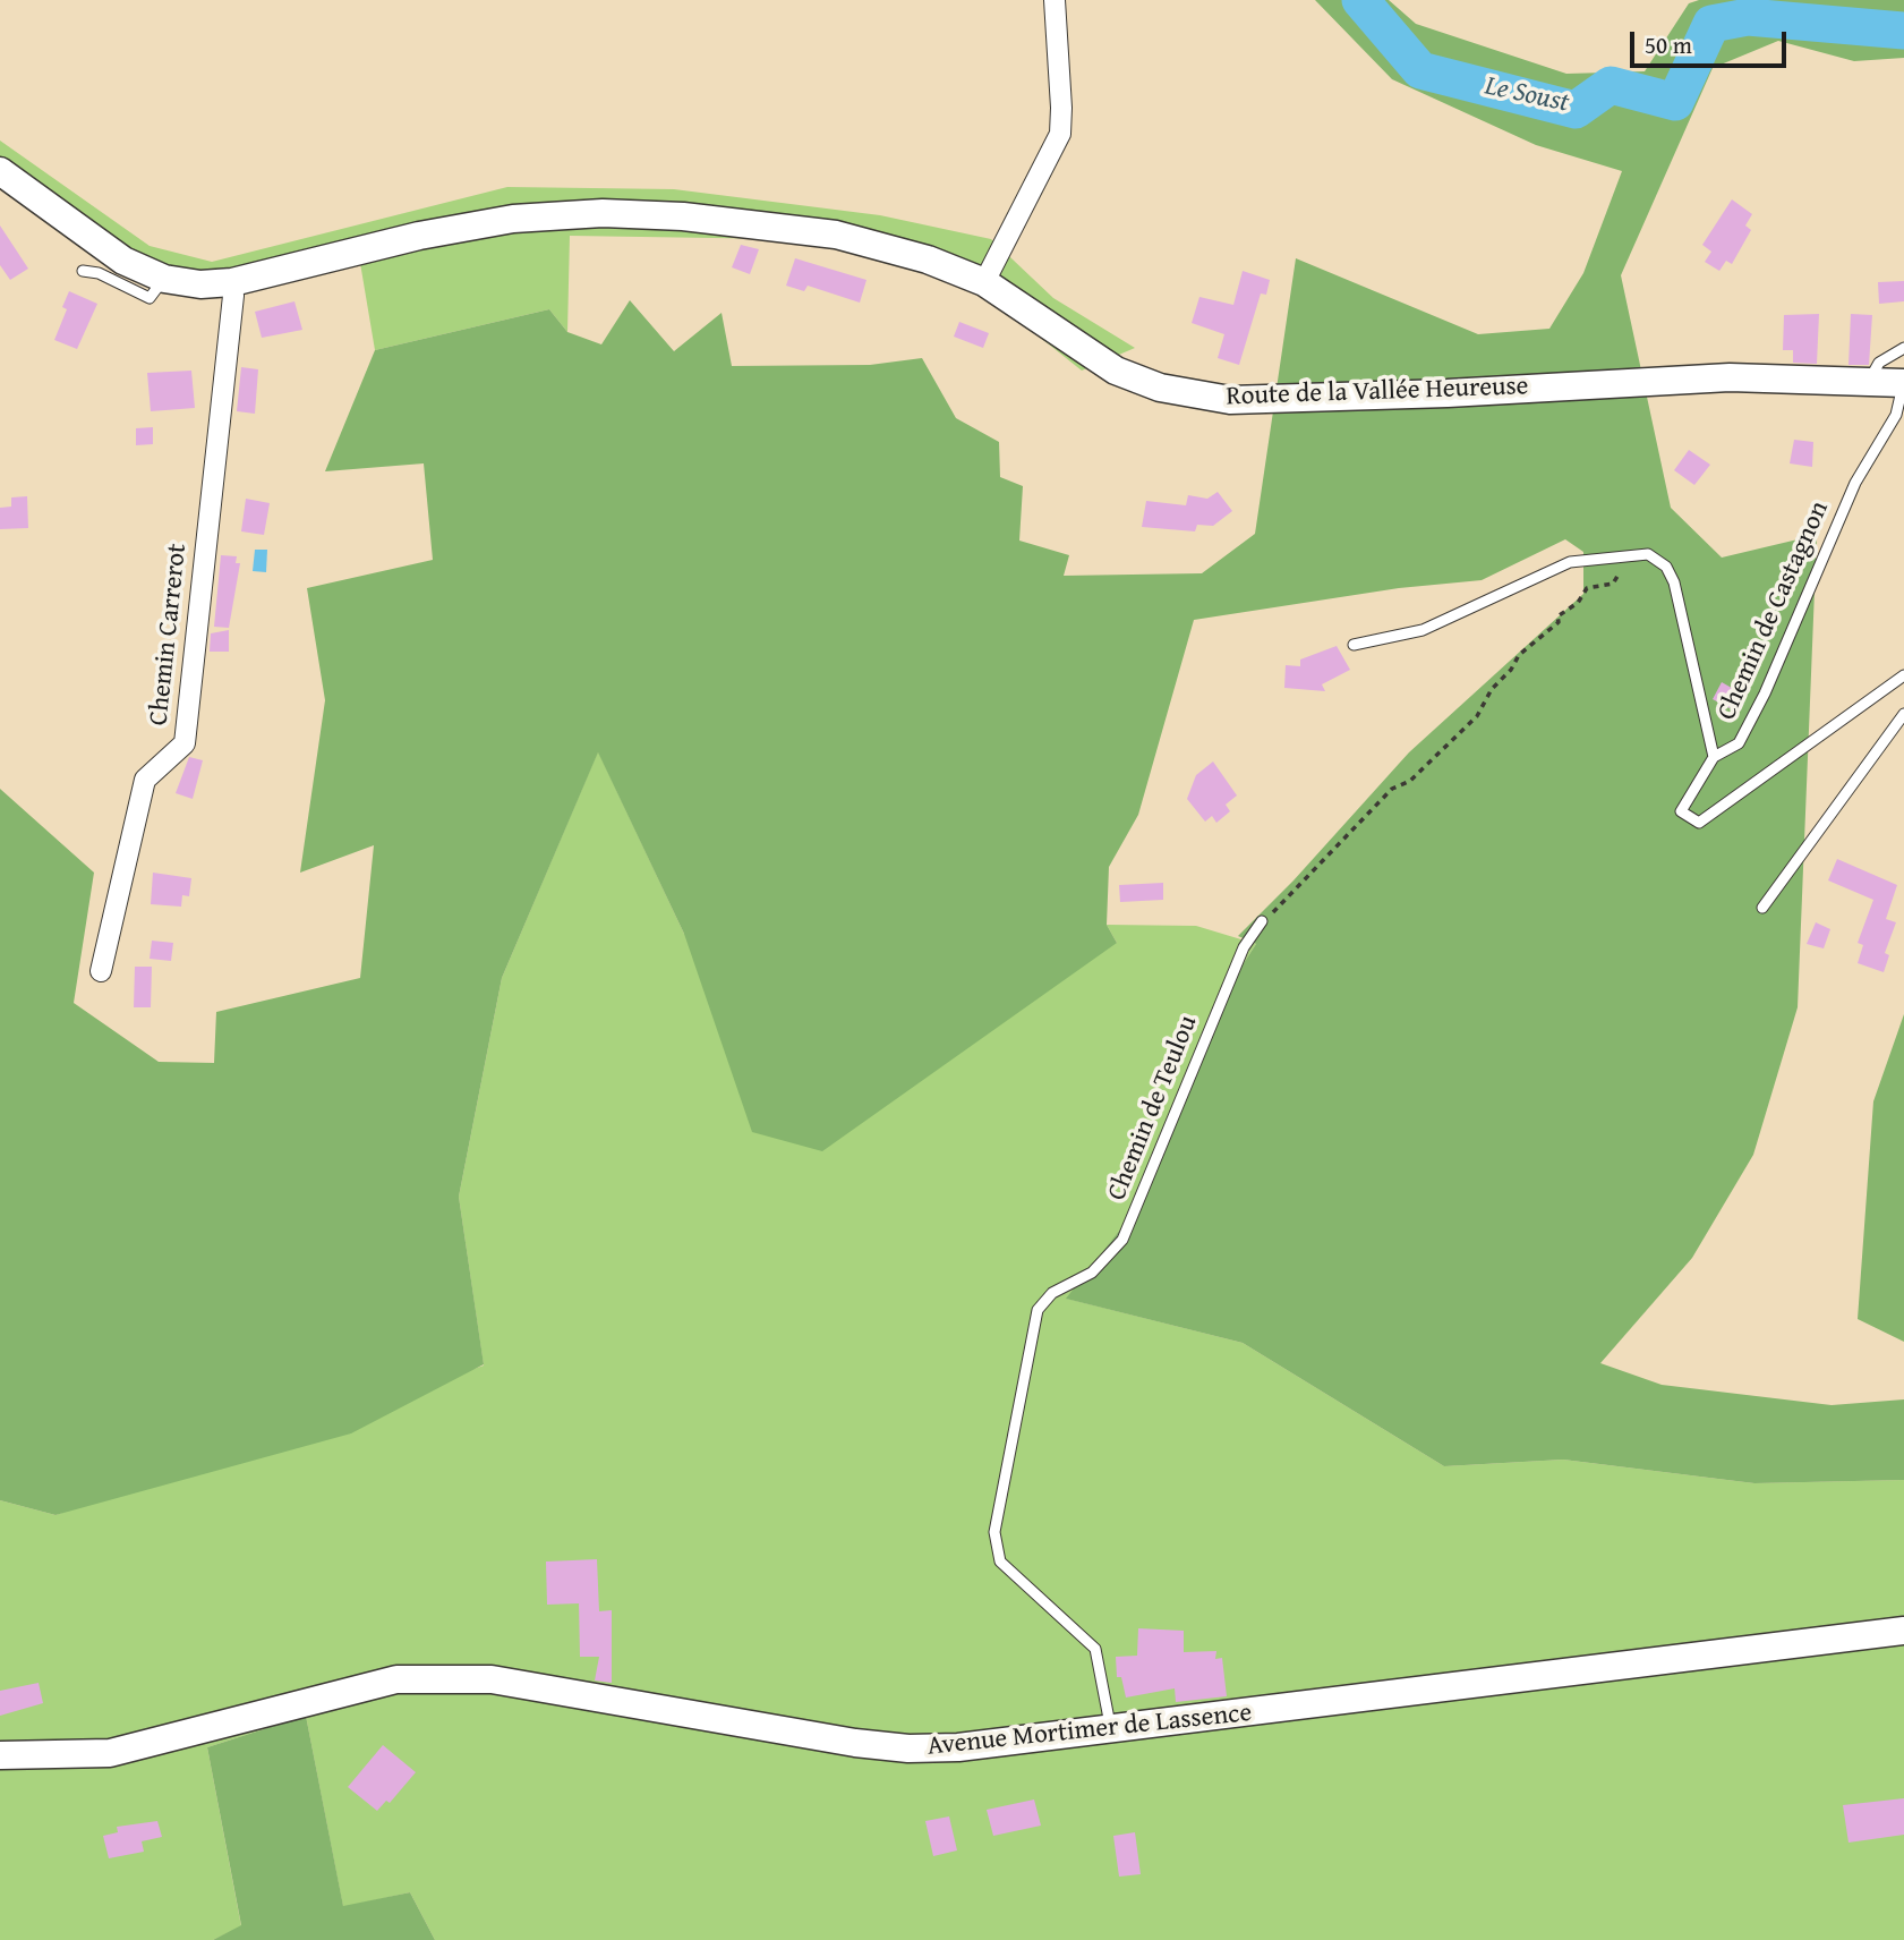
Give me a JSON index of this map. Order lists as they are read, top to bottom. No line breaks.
{"streets":{"street":["Route de la Vallée Heureuse","Chemin Carrerot","Avenue Mortimer de Lassence"],"lane":["Chemin de Castagnon","Chemin de Teulou"]},"crossings":[["Route de la Vallée Heureuse","Chemin de Castagnon"],["Route de la Vallée Heureuse","Chemin Carrerot"],["Chemin de Teulou","Avenue Mortimer de Lassence"]],"water":["Le Soust"],"scale_bar":"50 m"}
